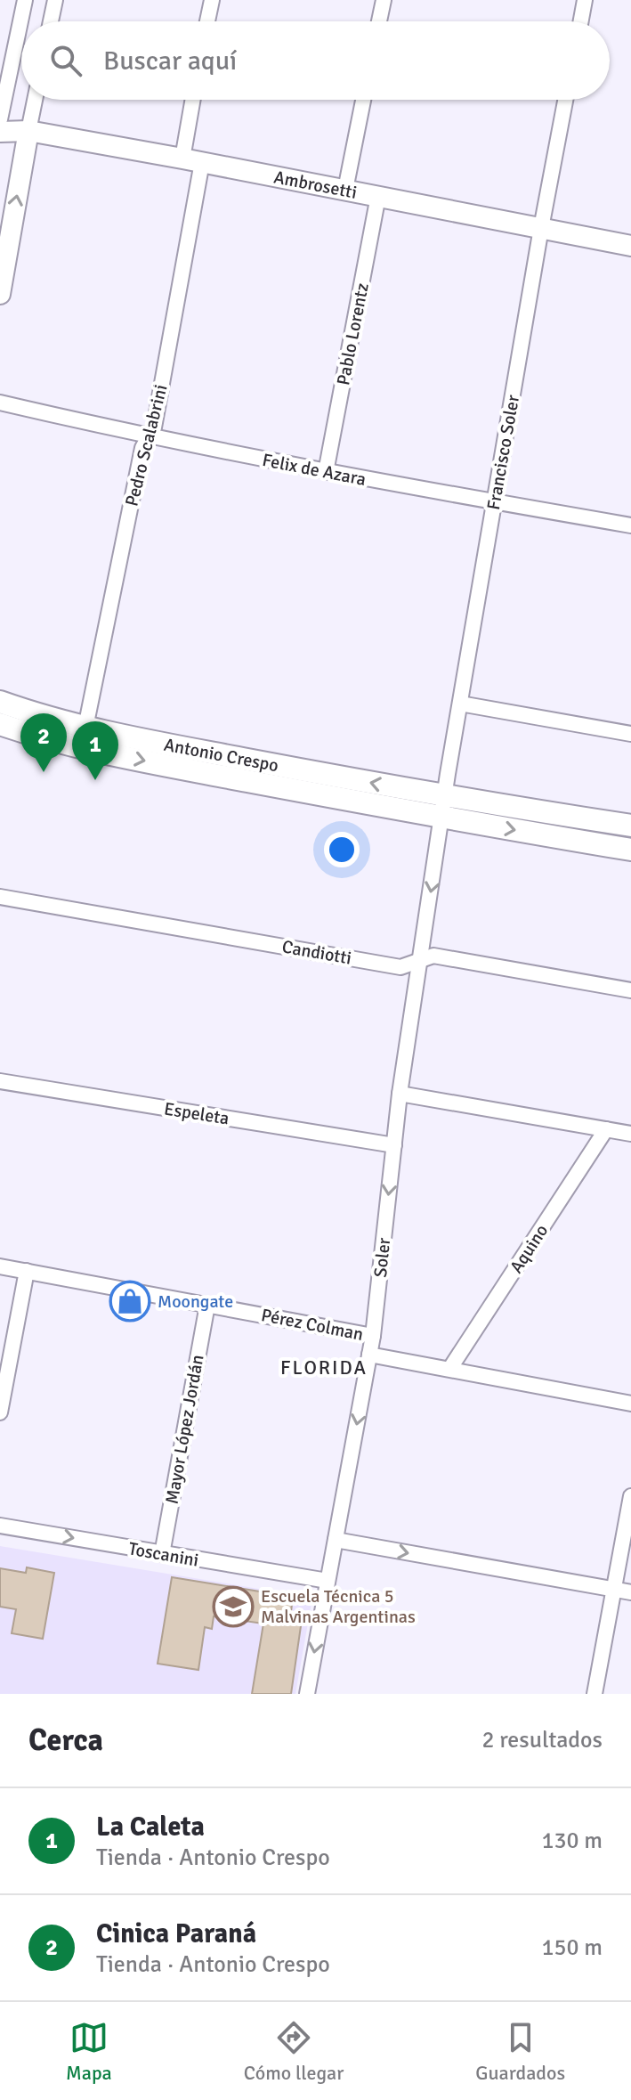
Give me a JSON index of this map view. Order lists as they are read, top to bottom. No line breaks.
{"streets":{"main road":["Antonio Crespo"],"street":["Ambrosetti","Pablo Lorentz","Pedro Scalabrini","Francisco Soler","Felix de Azara","Candiotti","Espeleta","Aquino","Soler","Pérez Colman","Mayor López Jordán","Toscanini"]},"crossings":[["Ambrosetti","Pablo Lorentz"],["Ambrosetti","Pedro Scalabrini"],["Ambrosetti","Francisco Soler"],["Pablo Lorentz","Felix de Azara"],["Pedro Scalabrini","Felix de Azara"],["Pedro Scalabrini","Antonio Crespo"],["Francisco Soler","Felix de Azara"],["Francisco Soler","Antonio Crespo"],["Francisco Soler","Soler"],["Antonio Crespo","Soler"],["Candiotti","Soler"],["Espeleta","Soler"],["Aquino","Pérez Colman"],["Soler","Pérez Colman"],["Soler","Toscanini"],["Pérez Colman","Mayor López Jordán"],["Mayor López Jordán","Toscanini"]],"one_way":["Soler","Toscanini"],"districts":["FLORIDA"],"places":{"shop":["Moongate"],"school or university":["Escuela Técnica 5 Malvinas Argentinas"]},"page":{"search":"Buscar aquí","pins":["2","1"],"heading":["Cerca","2 resultados"],"list":[{"mark":"1","name":"La Caleta","note":"Tienda · Antonio Crespo","value":"130 m"},{"mark":"2","name":"Cinica Paraná","note":"Tienda · Antonio Crespo","value":"150 m"}],"nav":["Mapa","Cómo llegar","Guardados"]}}
